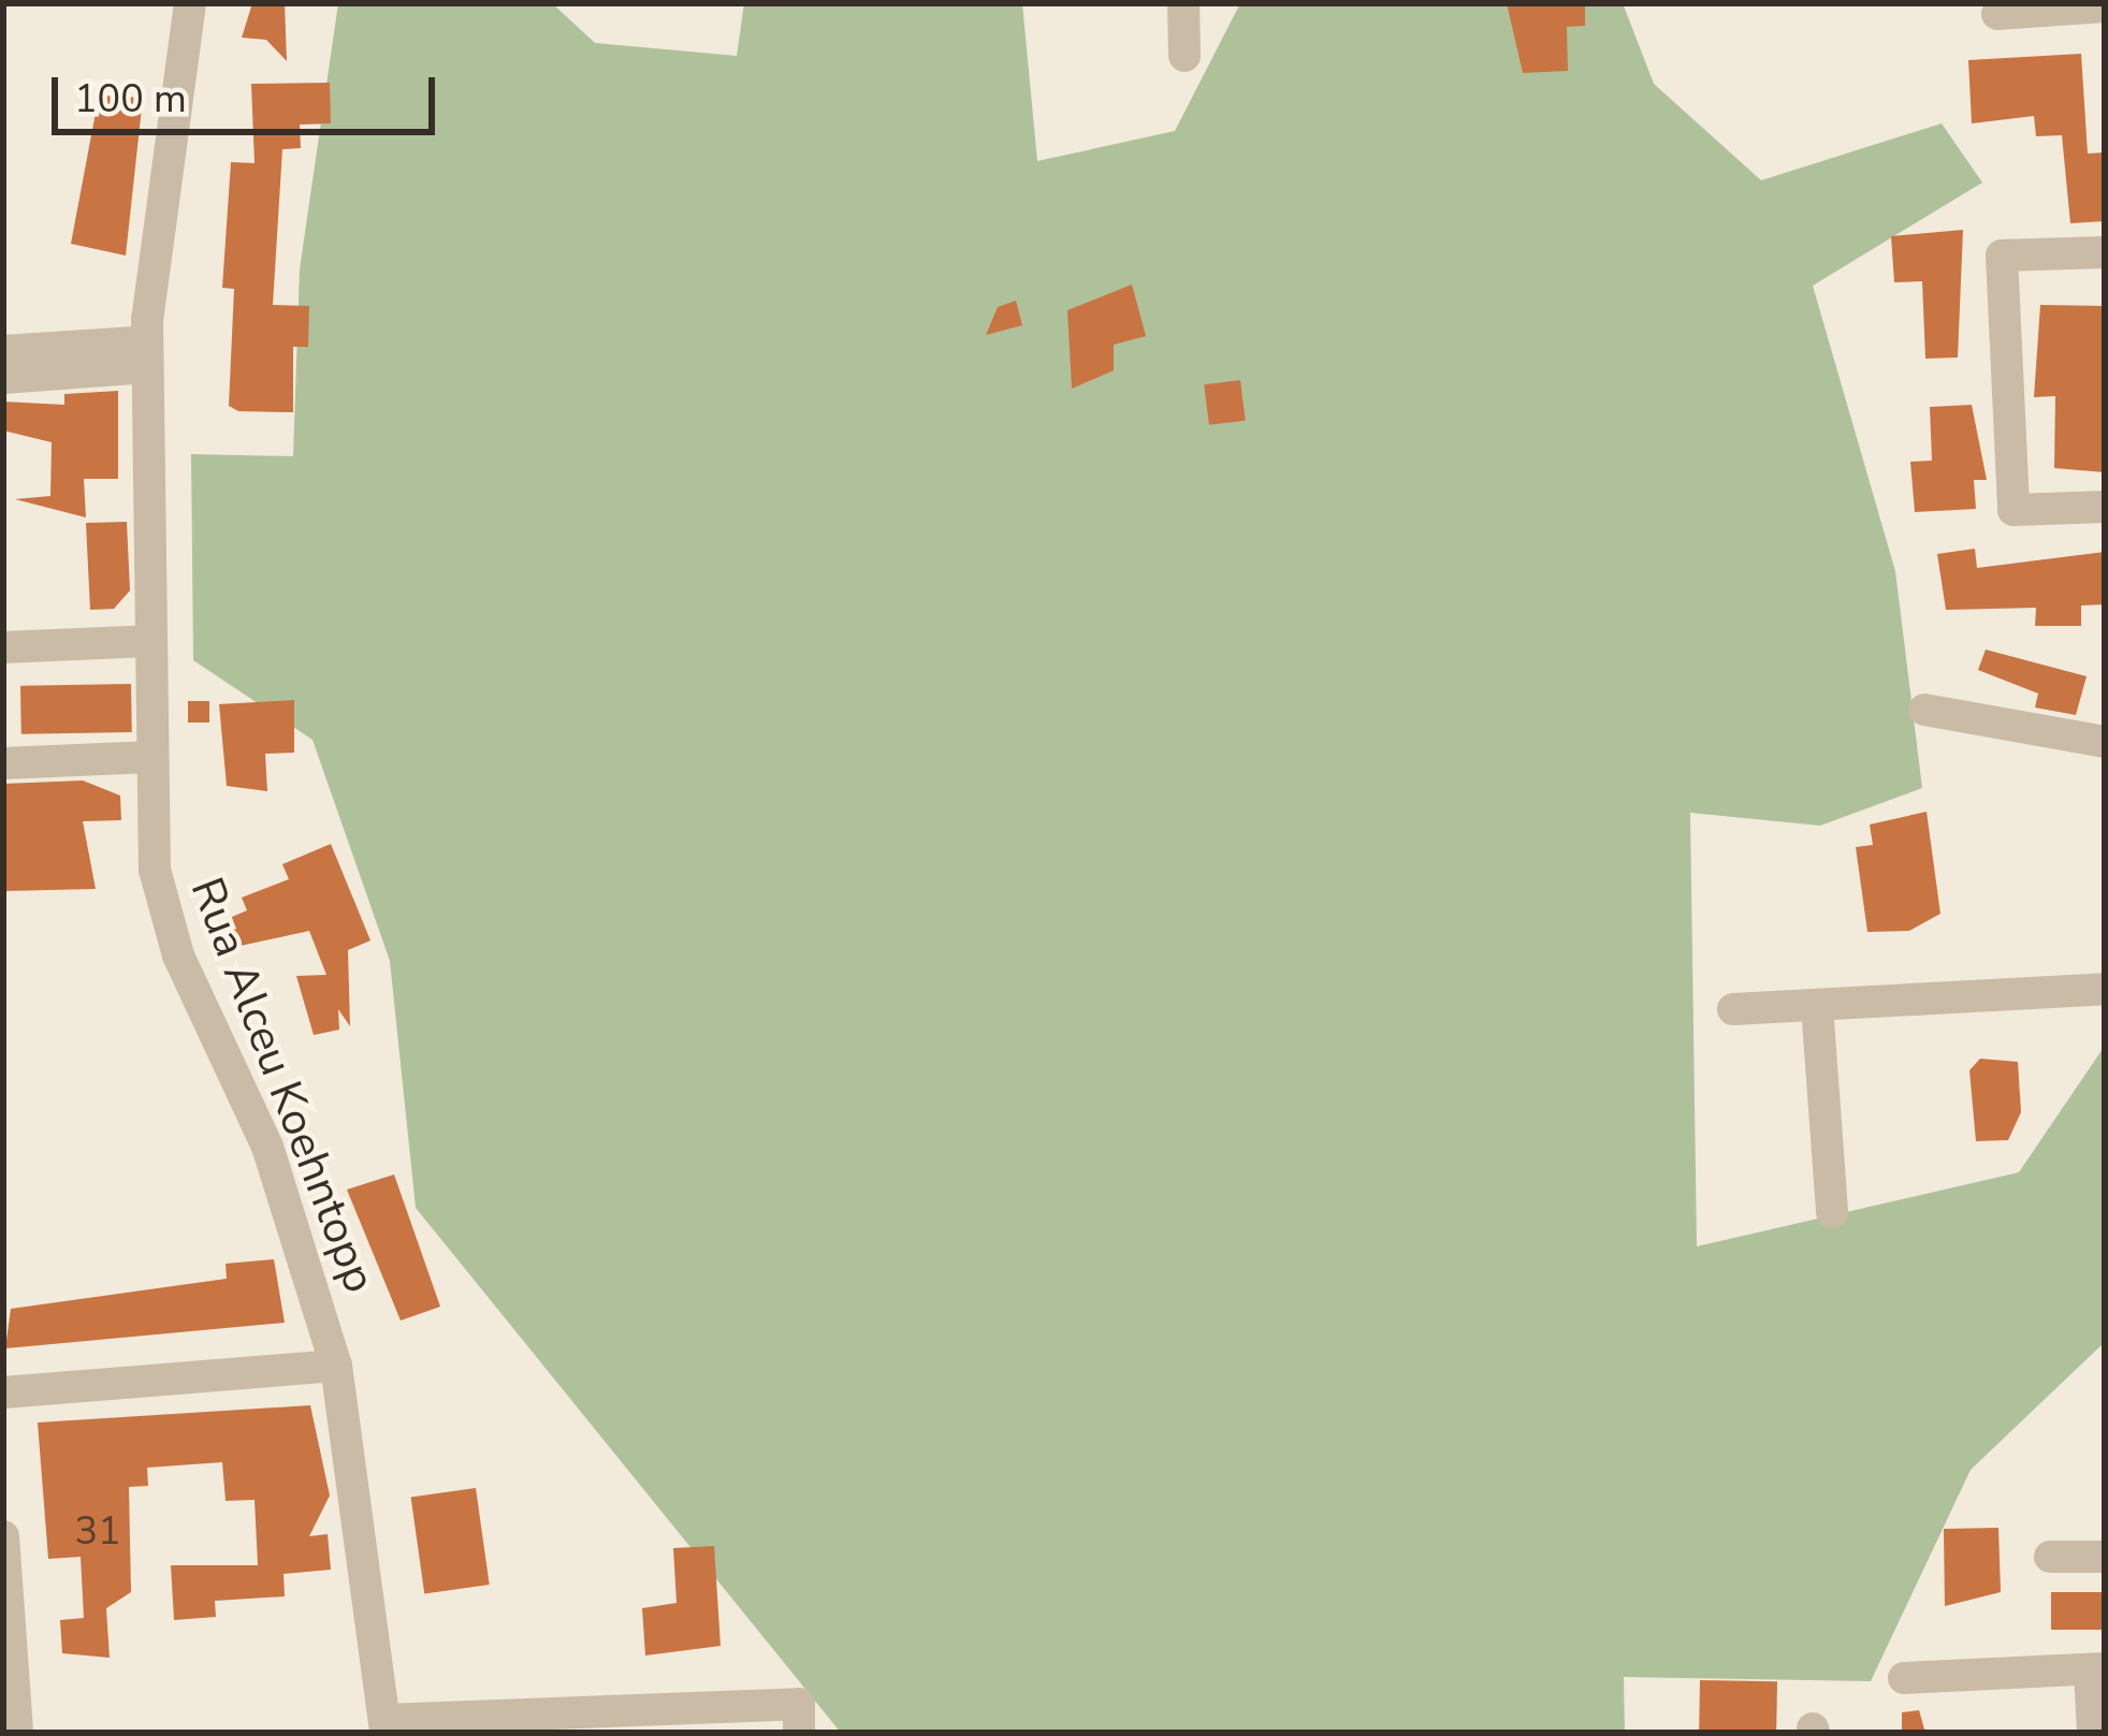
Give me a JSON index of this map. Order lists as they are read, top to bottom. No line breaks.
{"streets":{"street":["Rua Alceu Koehntopp"]},"house_numbers":["31"],"scale_bar":"100 m"}
